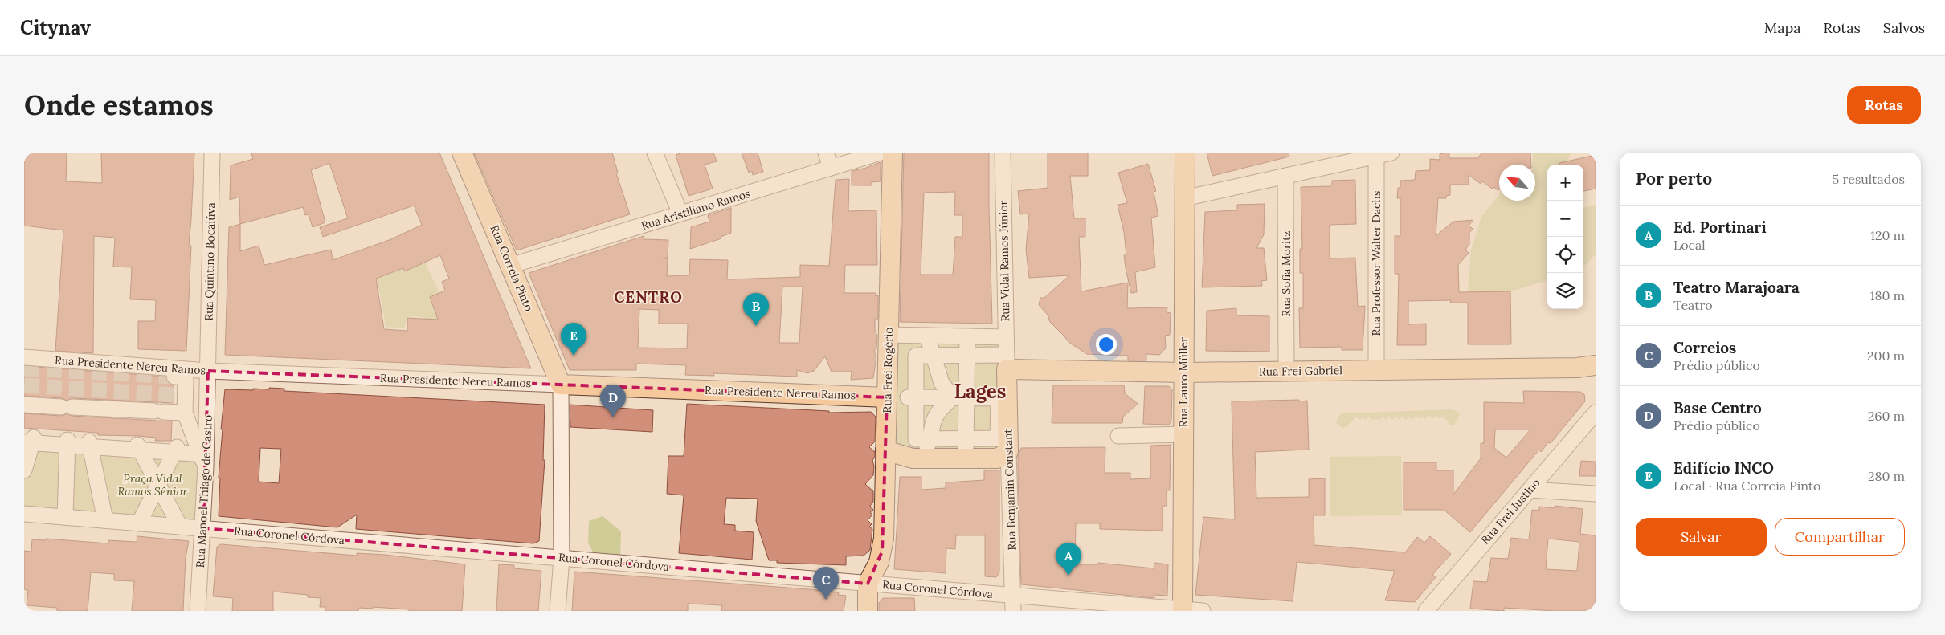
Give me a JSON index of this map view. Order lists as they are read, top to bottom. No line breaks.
{"streets":{"main road":["Rua Correia Pinto","Rua Presidente Nereu Ramos","Rua Frei Rogério","Rua Frei Gabriel","Rua Lauro Müller","Rua Benjamin Constant"],"street":["Rua Aristiliano Ramos","Rua Vidal Ramos Júnior","Rua Quintino Bocaiúva","Rua Professor Walter Dachs","Rua Sofia Moritz","Rua Manoel Thiago de Castro","Rua Frei Justino","Rua Coronel Córdova"]},"crossings":[["Rua Aristiliano Ramos","Rua Correia Pinto"],["Rua Vidal Ramos Júnior","Rua Frei Gabriel"],["Rua Vidal Ramos Júnior","Rua Benjamin Constant"],["Rua Quintino Bocaiúva","Rua Presidente Nereu Ramos"],["Rua Quintino Bocaiúva","Rua Manoel Thiago de Castro"],["Rua Professor Walter Dachs","Rua Frei Gabriel"],["Rua Correia Pinto","Rua Presidente Nereu Ramos"],["Rua Sofia Moritz","Rua Frei Gabriel"],["Rua Presidente Nereu Ramos","Rua Frei Rogério"],["Rua Presidente Nereu Ramos","Rua Manoel Thiago de Castro"],["Rua Frei Rogério","Rua Coronel Córdova"],["Rua Frei Gabriel","Rua Lauro Müller"],["Rua Frei Gabriel","Rua Benjamin Constant"],["Rua Lauro Müller","Rua Coronel Córdova"],["Rua Benjamin Constant","Rua Coronel Córdova"],["Rua Manoel Thiago de Castro","Rua Coronel Córdova"]],"districts":["CENTRO","Lages"],"parks":["Praça Vidal Ramos Sênior"],"north":"top left","page":{"header":"Citynav","nav":["Mapa","Rotas","Salvos"],"buttons":["Rotas",["Salvar","Compartilhar"]],"title":"Onde estamos","heading":["Por perto","5 resultados"],"map_buttons":["+","−"],"list":[{"mark":"A","name":"Ed. Portinari","note":"Local","value":"120 m"},{"mark":"B","name":"Teatro Marajoara","note":"Teatro","value":"180 m"},{"mark":"C","name":"Correios","note":"Prédio público","value":"200 m"},{"mark":"D","name":"Base Centro","note":"Prédio público","value":"260 m"},{"mark":"E","name":"Edifício INCO","note":"Local · Rua Correia Pinto","value":"280 m"}],"pins":["B","E","D","A","C"]}}
